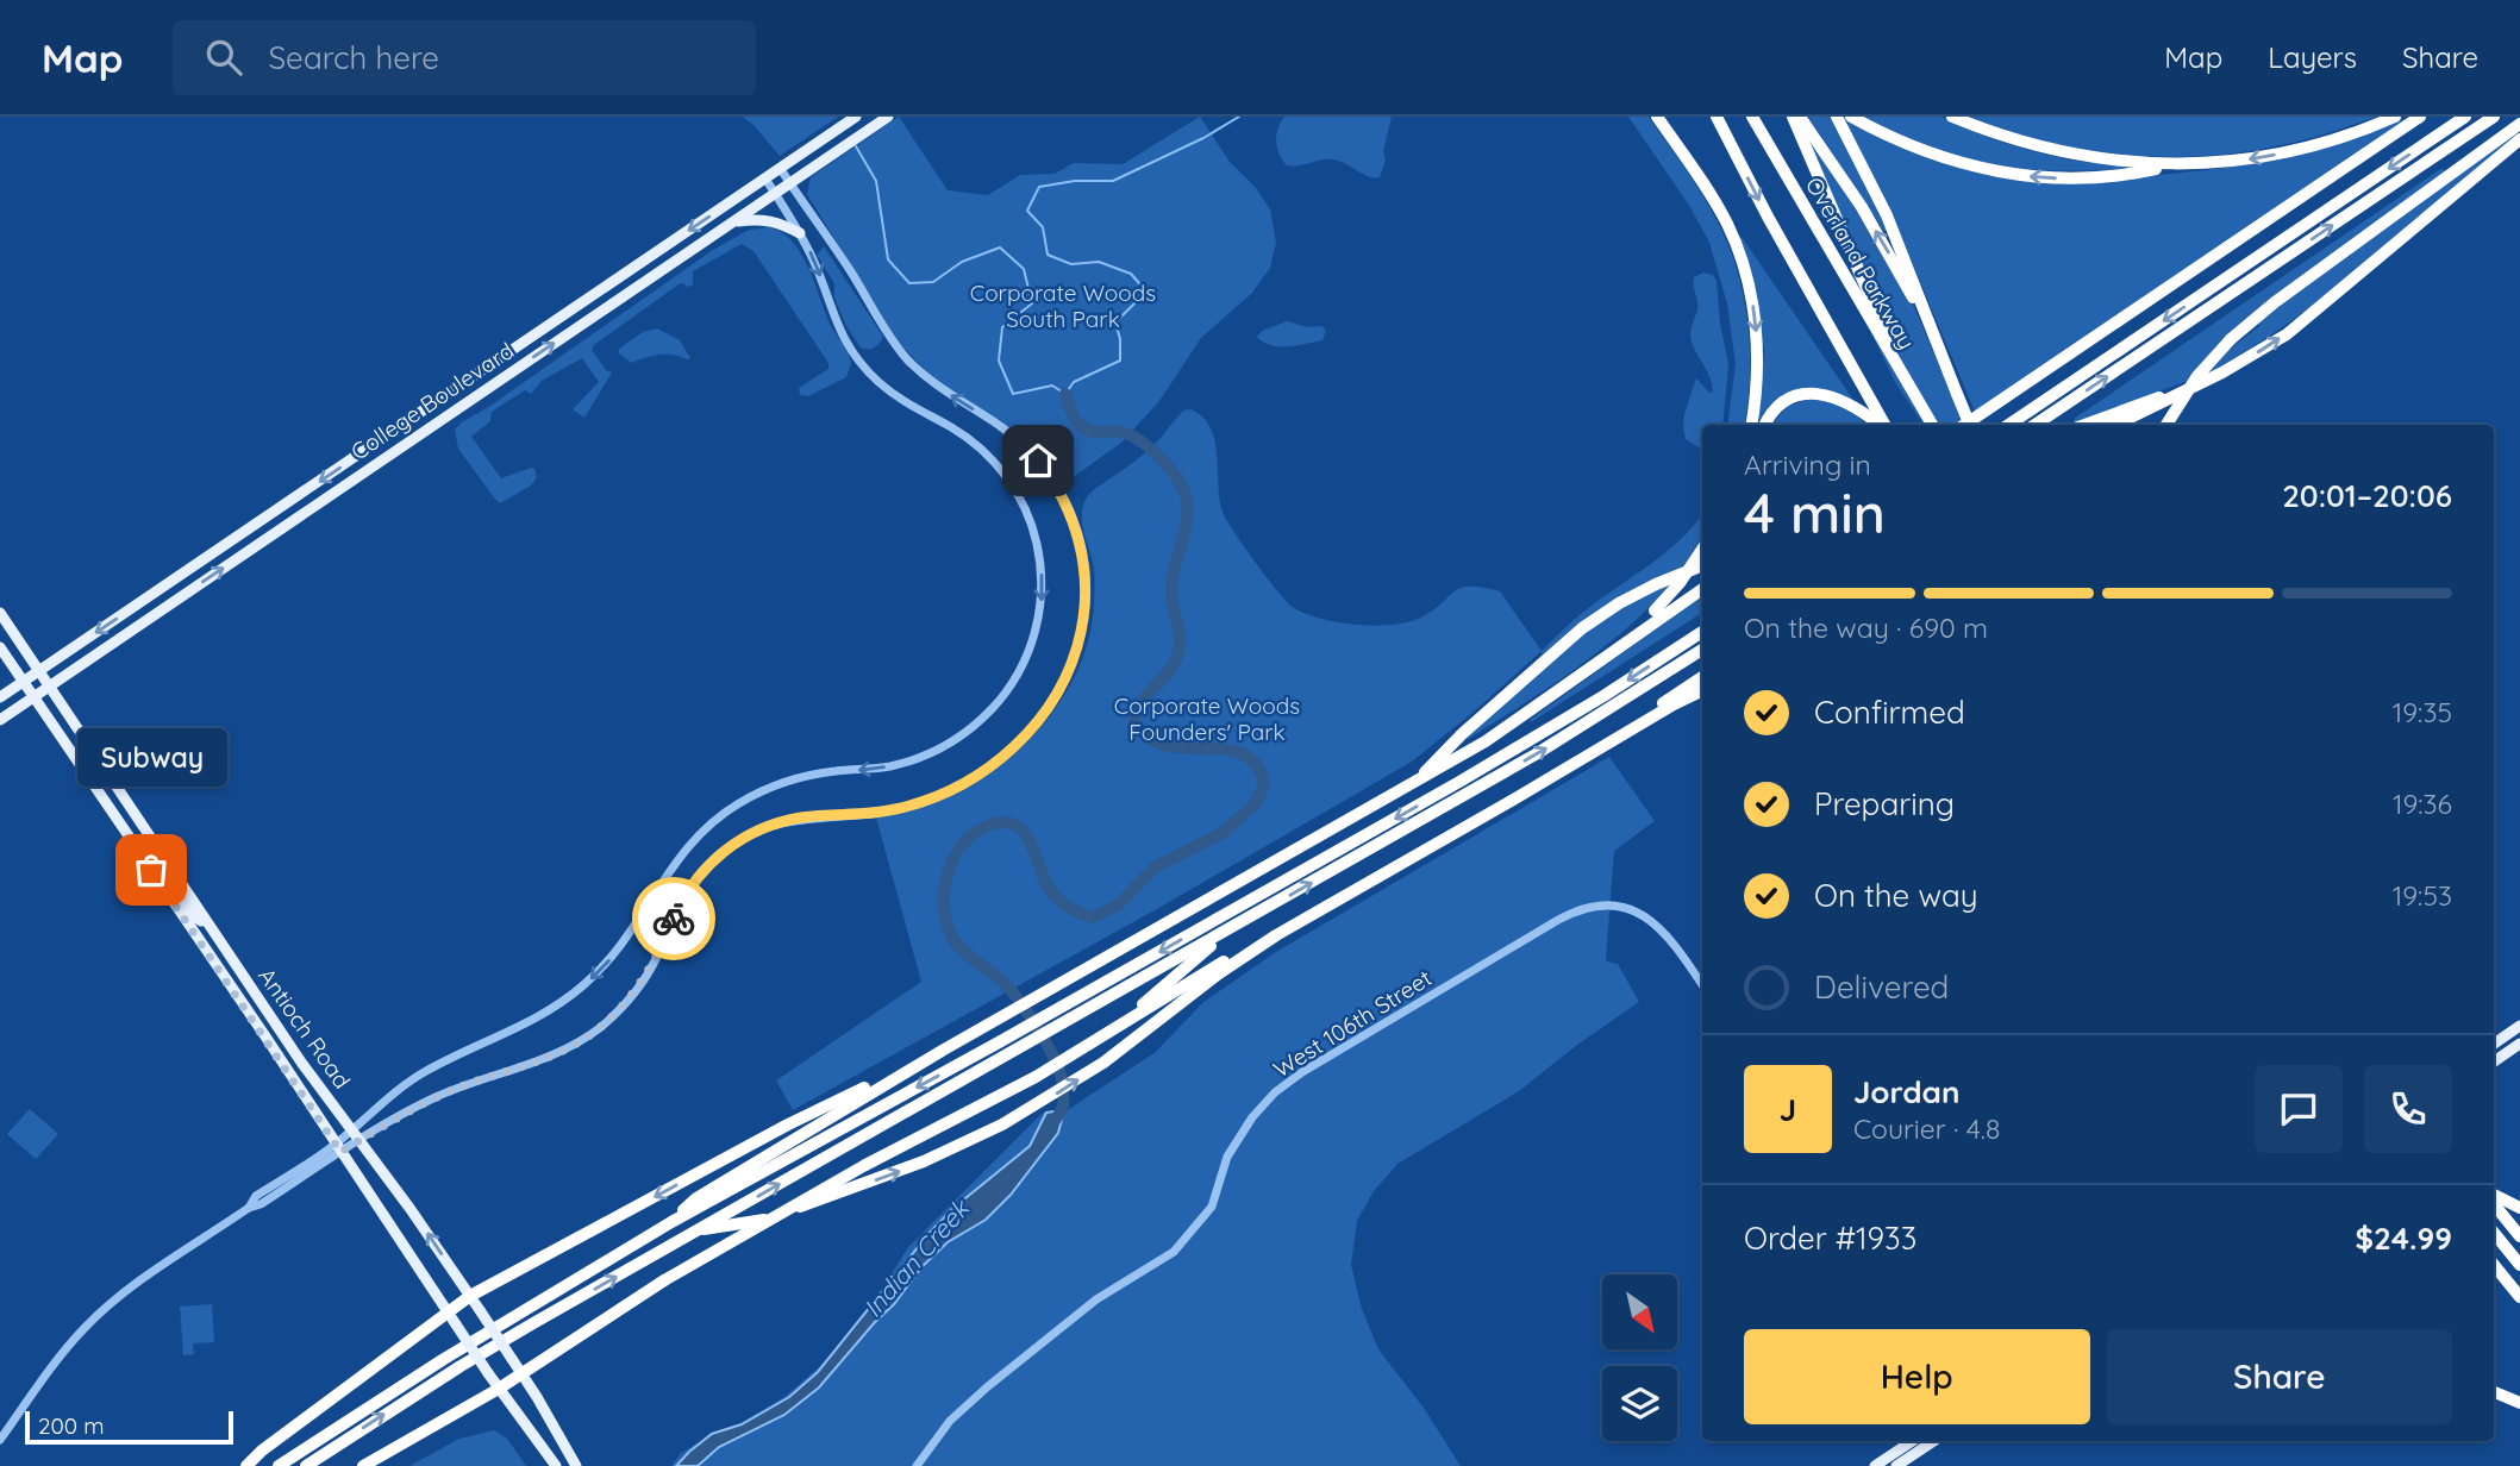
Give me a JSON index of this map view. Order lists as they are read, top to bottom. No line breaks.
{"streets":{"highway":["Overland Parkway"],"main road":["College Boulevard","Antioch Road"],"street":["West 106th Street"]},"crossings":[["College Boulevard","Antioch Road"]],"water":["Indian Creek"],"parks":["Corporate Woods South Park","Corporate Woods Founders' Park"],"places":["Subway"],"scale_bar":"200 m","north":"bottom right","page":{"header":"Map","search":"Search here","nav":["Map","Layers","Share"],"heading":["4 min","Arriving in","20:01–20:06"],"panel":["Jordan","Courier · 4.8","Order #1933","$24.99"],"bar":"On the way · 690 m","list":[["Confirmed","19:35"],["Preparing","19:36"],["On the way","19:53"],"Delivered"],"bubble":"Subway","round":"J","buttons":["Help","Share"],"scale":"200 m"}}
